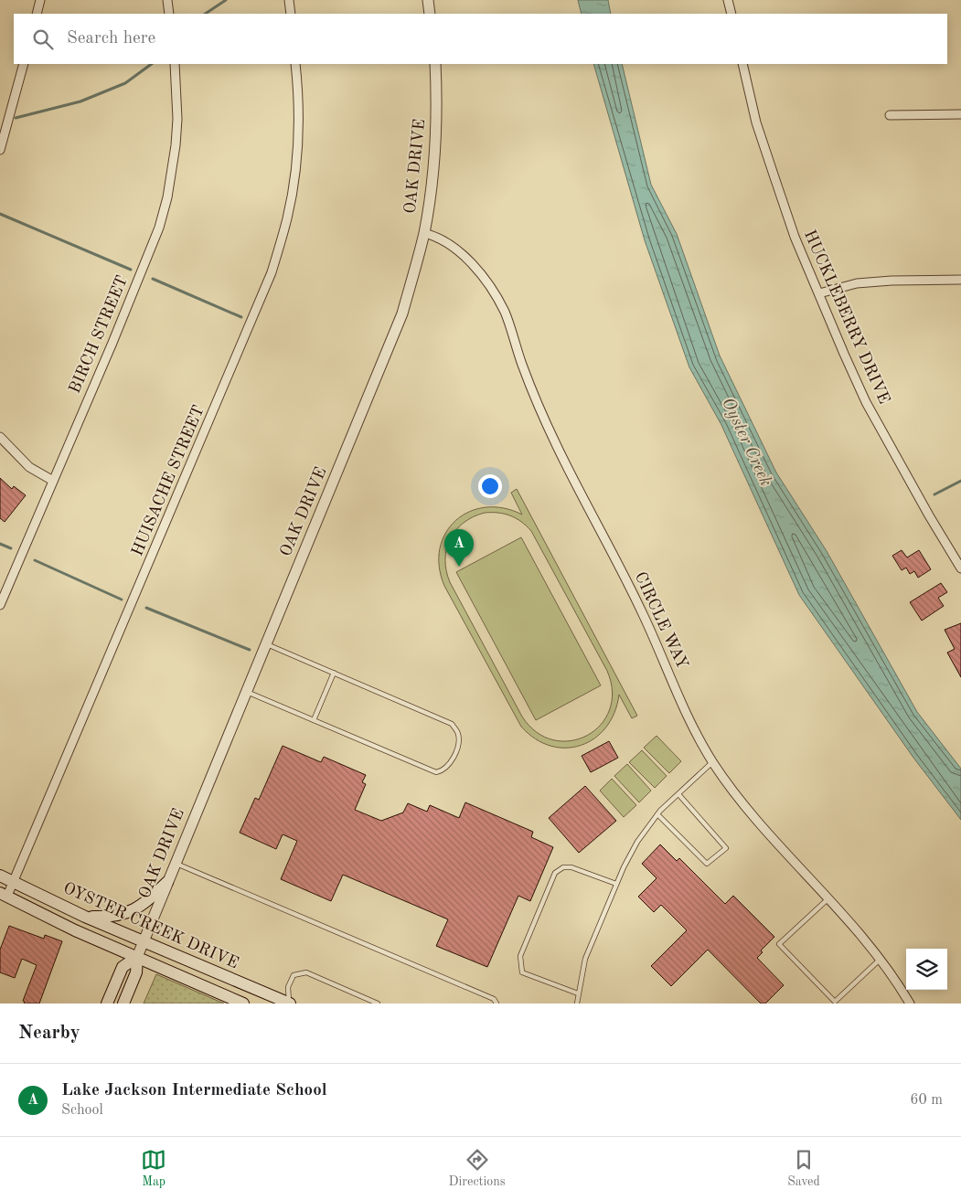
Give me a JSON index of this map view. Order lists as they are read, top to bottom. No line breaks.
{"streets":{"main road":["OAK DRIVE","OYSTER CREEK DRIVE"],"street":["HUCKLEBERRY DRIVE","BIRCH STREET","HUISACHE STREET","CIRCLE WAY"]},"crossings":[["OAK DRIVE","CIRCLE WAY"],["OAK DRIVE","OYSTER CREEK DRIVE"],["HUISACHE STREET","OYSTER CREEK DRIVE"]],"water":["Oyster Creek"],"page":{"search":"Search here","pins":"A","heading":"Nearby","list":[{"mark":"A","name":"Lake Jackson Intermediate School","note":"School","value":"60 m"}],"nav":["Map","Directions","Saved"]}}
